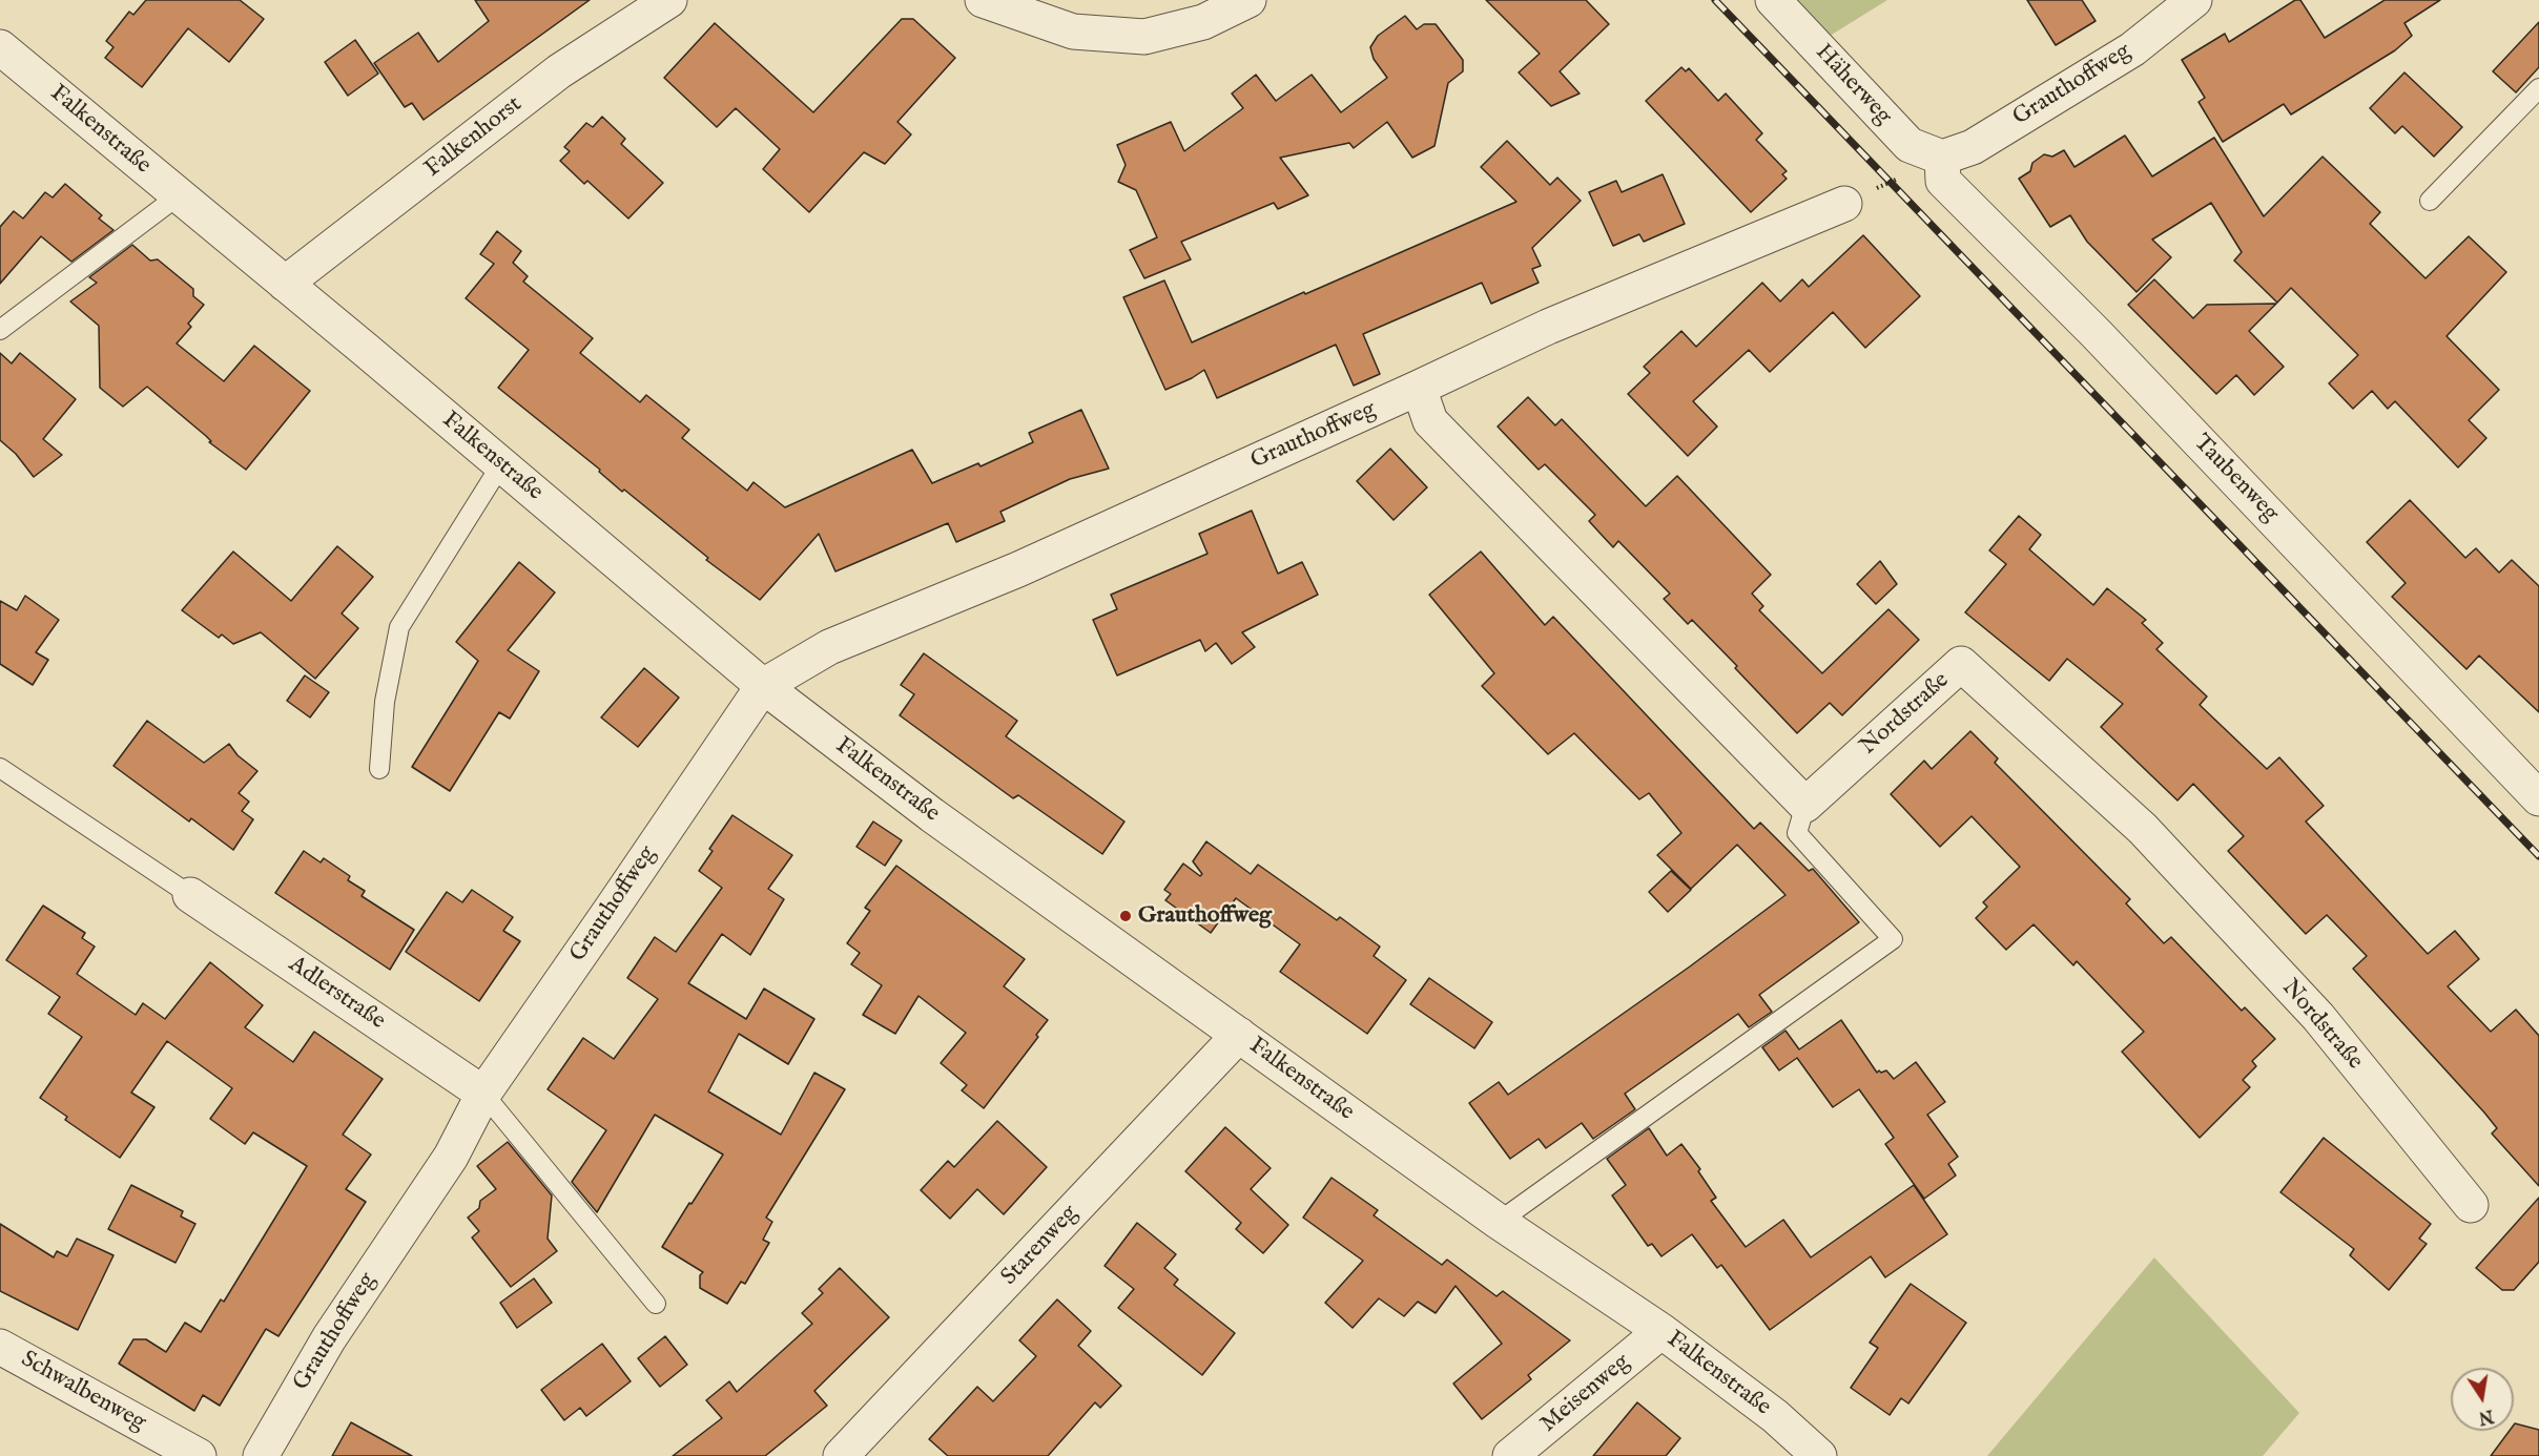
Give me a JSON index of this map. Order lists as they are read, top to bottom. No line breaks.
{"streets":{"street":["Häherweg","Grauthoffweg","Falkenstraße","Falkenhorst","Taubenweg","Nordstraße","Adlerstraße","Starenweg","Schwalbenweg","Meisenweg"]},"crossings":[["Häherweg","Grauthoffweg"],["Häherweg","Taubenweg"],["Grauthoffweg","Falkenstraße"],["Grauthoffweg","Taubenweg"],["Grauthoffweg","Adlerstraße"],["Falkenstraße","Falkenhorst"],["Falkenstraße","Starenweg"],["Falkenstraße","Meisenweg"]],"places":["Grauthoffweg"],"north":"bottom"}
